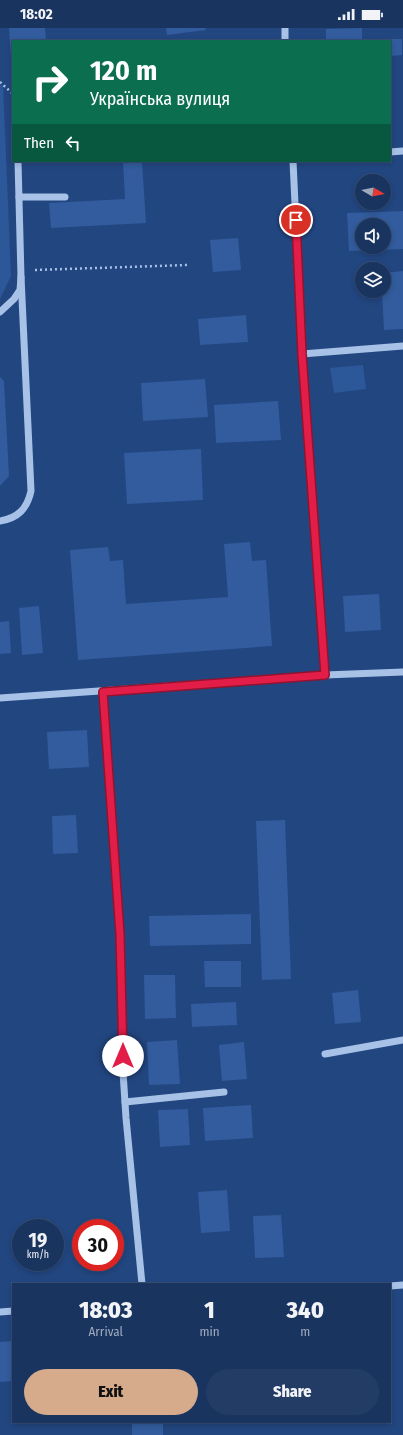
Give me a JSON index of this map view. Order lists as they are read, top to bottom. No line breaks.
{"north":"right","page":{"status":"18:02","turn":["120 m","Українська вулиця"],"then":"Then","speed":"19 km/h","limit":"30","eta":["18:03","Arrival","1","min","340","m"],"buttons":["Exit","Share"]}}
